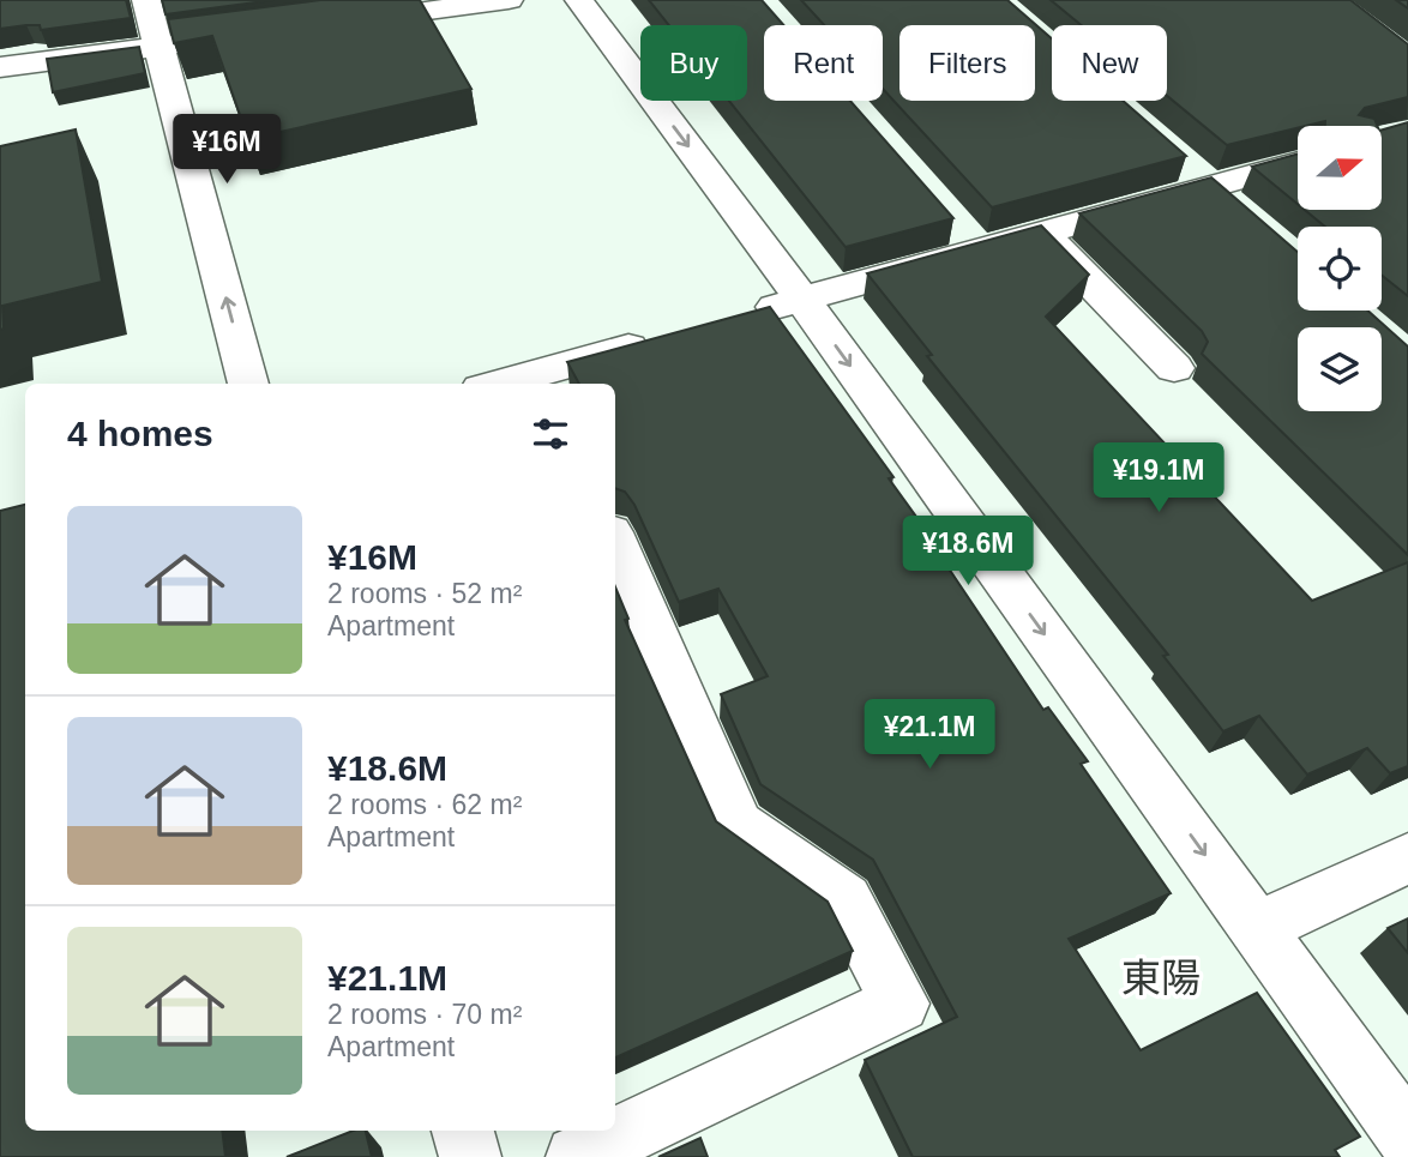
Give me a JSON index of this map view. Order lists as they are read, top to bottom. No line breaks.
{"districts":["東陽"],"north":"right","page":{"chip":["Buy","Rent","Filters","New"],"price":["¥16M","¥19.1M","¥18.6M","¥21.1M"],"heading":"4 homes","list":[{"name":"¥16M","note":"2 rooms · 52 m² · Apartment"},{"name":"¥18.6M","note":"2 rooms · 62 m² · Apartment"},{"name":"¥21.1M","note":"2 rooms · 70 m² · Apartment"}]}}
